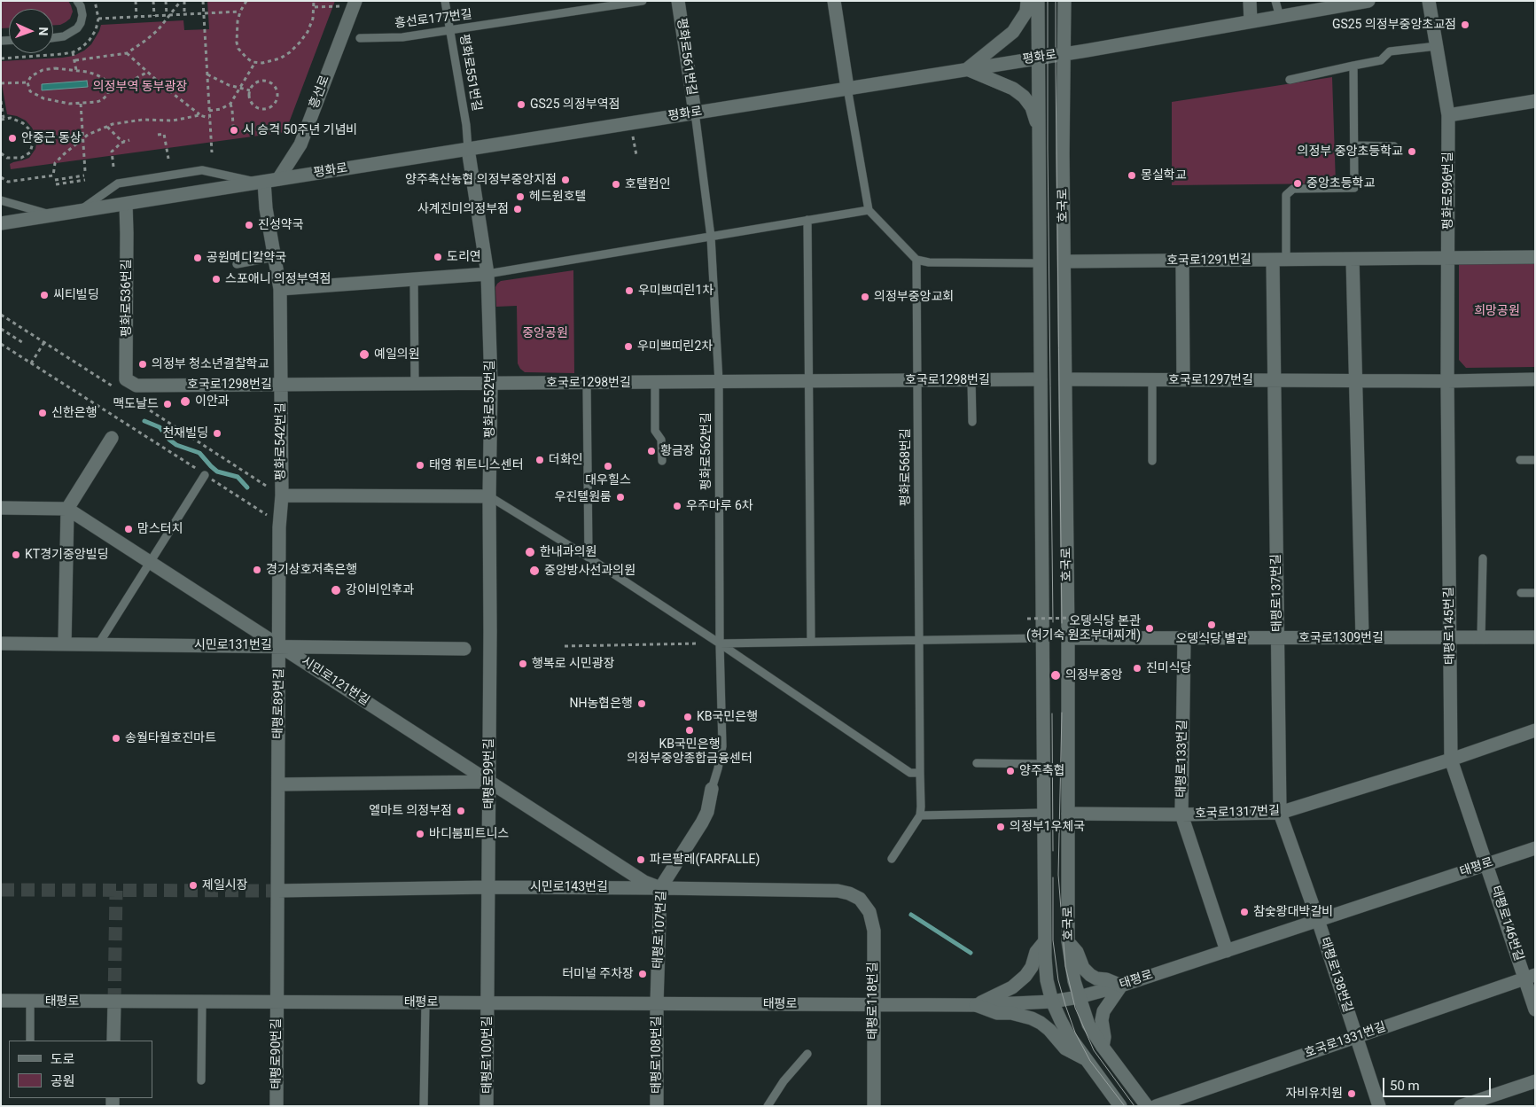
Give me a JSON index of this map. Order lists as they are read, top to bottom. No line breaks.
{"streets":{"street":["평화로561번길","평화로","흥선로","평화로596번길","호국로","호국로1291번길","평화로536번길","호국로1298번길","호국로1297번길","평화로552번길","평화로542번길","태평로137번길","태평로145번길","호국로1309번길","시민로131번길","시민로121번길","태평로89번길","태평로133번길","태평로99번길","호국로1317번길","태평로","시민로143번길","태평로146번길","태평로107번길","태평로138번길","태평로118번길","호국로1331번길","태평로90번길","태평로100번길","태평로108번길"],"lane":["흥선로177번길","평화로551번길","평화로562번길","평화로568번길"]},"crossings":[["흥선로177번길","평화로551번길"],["평화로561번길","평화로"],["평화로561번길","평화로562번길"],["평화로","평화로551번길"],["평화로","흥선로"],["평화로","호국로"],["평화로","평화로536번길"],["평화로","평화로552번길"],["평화로","평화로542번길"],["평화로","평화로562번길"],["평화로551번길","평화로552번길"],["평화로596번길","호국로1291번길"],["평화로596번길","호국로1297번길"],["평화로596번길","태평로145번길"],["호국로","호국로1291번길"],["호국로","호국로1298번길"],["호국로","호국로1297번길"],["호국로","호국로1309번길"],["호국로","호국로1317번길"],["호국로","태평로"],["호국로1291번길","태평로137번길"],["평화로536번길","호국로1298번길"],["호국로1298번길","평화로552번길"],["호국로1298번길","평화로542번길"],["호국로1298번길","평화로562번길"],["호국로1298번길","평화로568번길"],["호국로1297번길","태평로137번길"],["호국로1297번길","태평로145번길"],["평화로552번길","태평로99번길"],["평화로542번길","태평로89번길"],["평화로562번길","태평로107번길"],["태평로137번길","호국로1309번길"],["태평로137번길","호국로1317번길"],["태평로137번길","태평로"],["태평로137번길","태평로138번길"],["태평로145번길","호국로1309번길"],["태평로145번길","호국로1317번길"],["태평로145번길","태평로"],["태평로145번길","태평로146번길"],["호국로1309번길","태평로133번길"],["시민로131번길","시민로121번길"],["시민로131번길","태평로89번길"],["시민로121번길","태평로89번길"],["시민로121번길","태평로99번길"],["시민로121번길","시민로143번길"],["시민로121번길","태평로107번길"],["태평로89번길","태평로"],["태평로89번길","시민로143번길"],["태평로89번길","태평로90번길"],["태평로133번길","호국로1317번길"],["태평로133번길","태평로"],["태평로99번길","태평로"],["태평로99번길","시민로143번길"],["태평로99번길","태평로100번길"],["태평로","태평로146번길"],["태평로","태평로107번길"],["태평로","태평로138번길"],["태평로","태평로118번길"],["태평로","태평로90번길"],["태평로","태평로100번길"],["태평로","태평로108번길"],["시민로143번길","태평로107번길"],["시민로143번길","태평로118번길"],["태평로146번길","호국로1331번길"],["태평로107번길","태평로108번길"],["태평로138번길","호국로1331번길"]],"parks":["의정부역 동부광장","희망공원","중앙공원"],"places":["GS25 의정부중앙초교점","GS25 의정부역점","시 승격 50주년 기념비","안중근 동상","의정부 중앙초등학교","몽실학교","양주축산농협 의정부중앙지점","중앙초등학교","호텔컴인","헤드원호텔","사계진미의정부점","진성약국","도리연","공원메디칼약국","스포애니 의정부역점","우미쁘띠린1차","씨티빌딩","의정부중앙교회","우미쁘띠린2차","예일의원","의정부 청소년결찰학교","이안과","맥도날드","신한은행","천재빌딩","황금장","더화인","태영 휘트니스센터","대우힐스","우진텔원룸","우주마루 6차","맘스터치","한내과의원","KT경기중앙빌딩","경기상호저축은행","중앙방사선과의원","강이비인후과","오뎅식당 별관","오뎅식당 본관 (허기숙 원조부대찌개)","행복로 시민광장","진미식당","의정부중앙","NH농협은행","KB국민은행","KB국민은행 의정부중앙종합금융센터","송월타월호진마트","양주축협","엘마트 의정부점","의정부1우체국","바디붐피트니스","파르팔레(FARFALLE)","제일시장","참숯왕대박갈비","터미널 주차장","자비유치원"],"legend":["도로","공원"],"scale_bar":"50 m","north":"right"}
